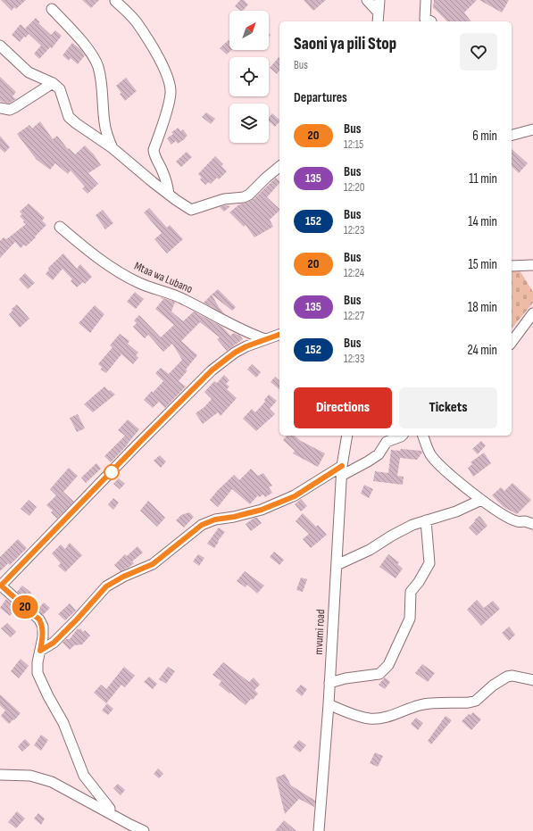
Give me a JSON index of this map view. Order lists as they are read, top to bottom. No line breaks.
{"streets":{"street":["Mtaa wa Lubano","mvumi road"]},"lines":["bus line 20"],"north":"top right","page":{"on_map":"20","heading":[["Saoni ya pili Stop","Bus"],"Departures"],"list":[{"mark":"20","name":"Bus","note":"12:15","value":"6 min"},{"mark":"135","name":"Bus","note":"12:20","value":"11 min"},{"mark":"152","name":"Bus","note":"12:23","value":"14 min"},{"mark":"20","name":"Bus","note":"12:24","value":"15 min"},{"mark":"135","name":"Bus","note":"12:27","value":"18 min"},{"mark":"152","name":"Bus","note":"12:33","value":"24 min"}],"buttons":["Directions","Tickets"]}}
